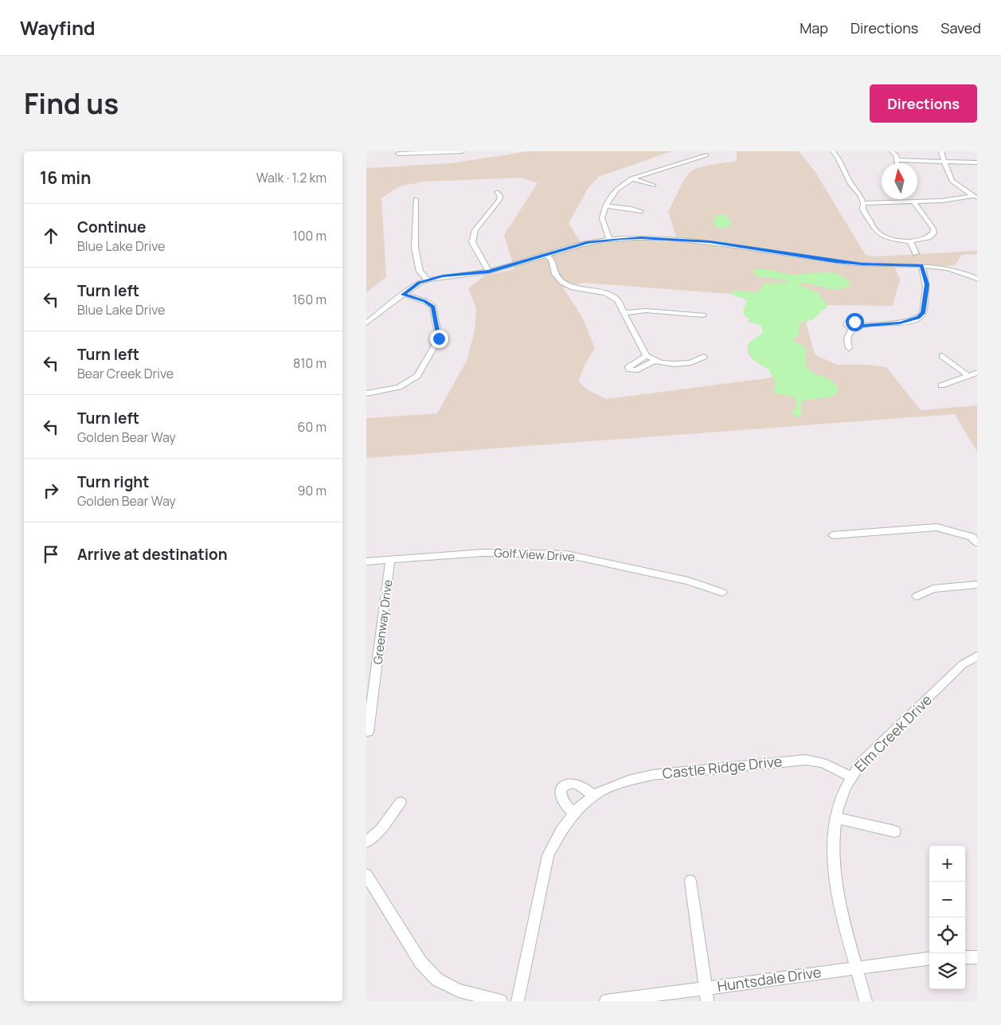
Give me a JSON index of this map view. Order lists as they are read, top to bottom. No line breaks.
{"streets":{"street":["Golf View Drive","Greenway Drive","Elm Creek Drive","Castle Ridge Drive","Huntsdale Drive"]},"crossings":[["Golf View Drive","Greenway Drive"],["Elm Creek Drive","Castle Ridge Drive"],["Elm Creek Drive","Huntsdale Drive"]],"north":"top","page":{"header":"Wayfind","nav":["Map","Directions","Saved"],"title":"Find us","buttons":"Directions","heading":["16 min","Walk · 1.2 km"],"list":[["Continue","Blue Lake Drive","100 m"],["Turn left","Blue Lake Drive","160 m"],["Turn left","Bear Creek Drive","810 m"],["Turn left","Golden Bear Way","60 m"],["Turn right","Golden Bear Way","90 m"],"Arrive at destination"],"map_buttons":["+","−"]}}
